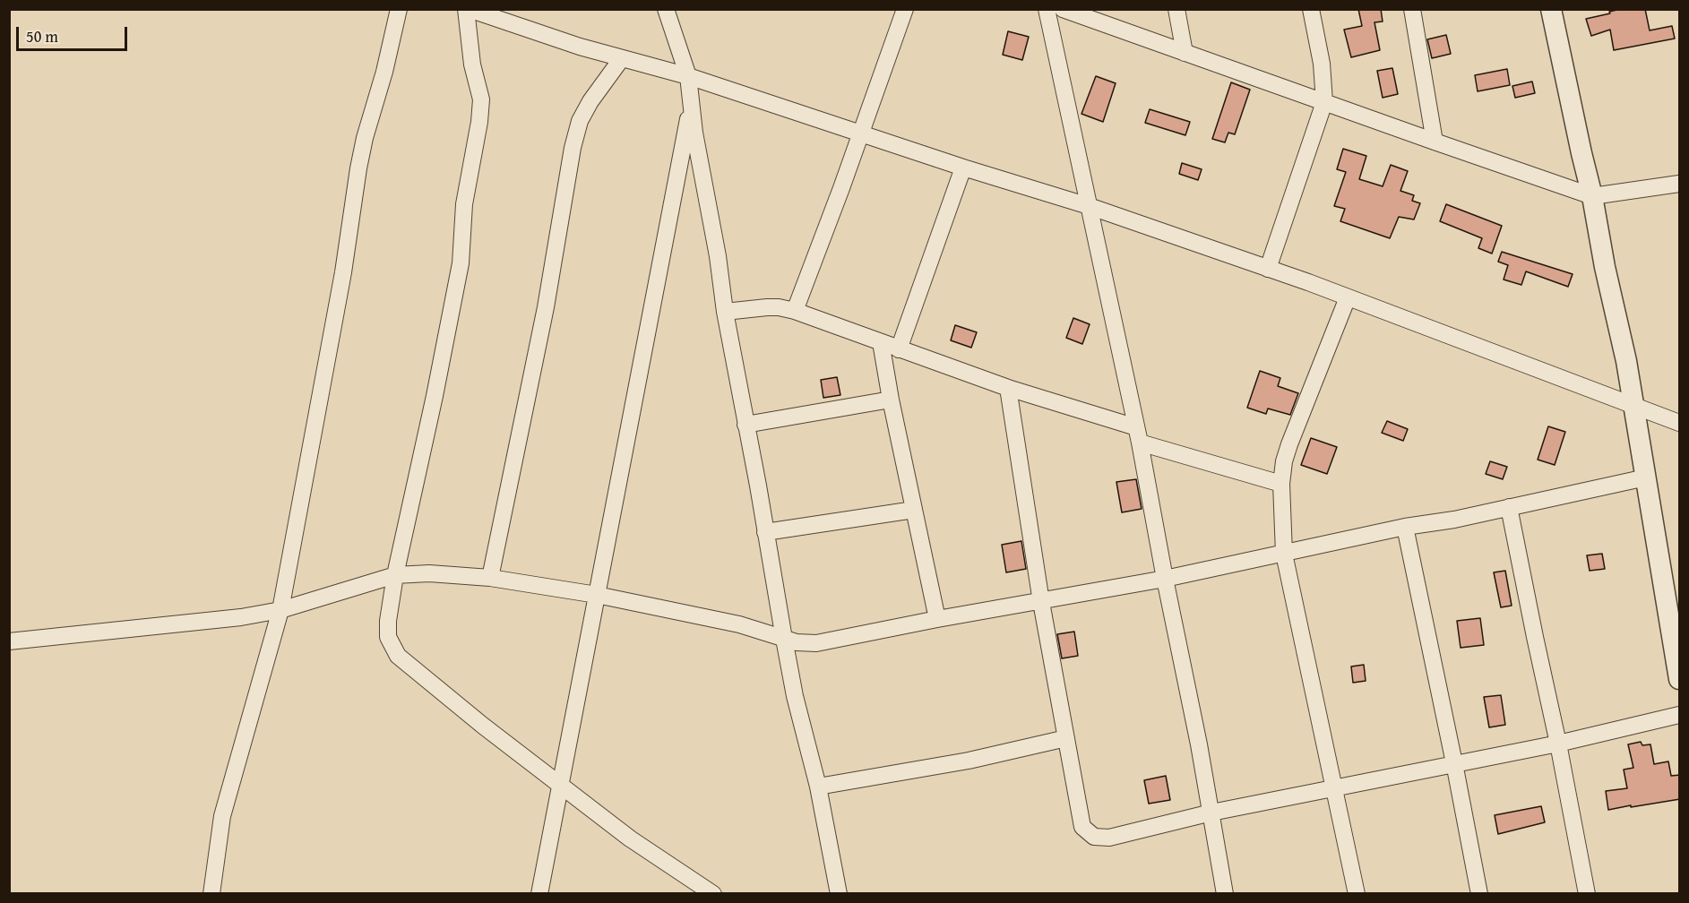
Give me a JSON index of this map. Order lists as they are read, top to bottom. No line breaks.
{"scale_bar":"50 m"}
